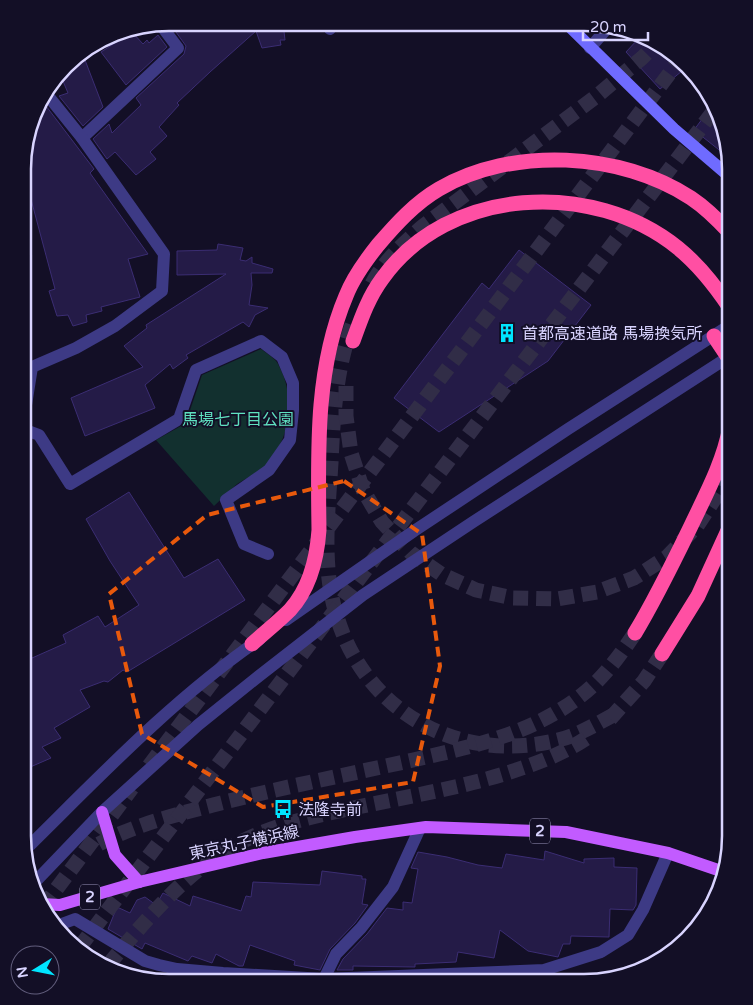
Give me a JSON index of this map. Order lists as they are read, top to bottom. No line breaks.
{"streets":{"main road":["2","東京丸子横浜線"]},"parks":["馬場七丁目公園"],"places":{"building":["首都高速道路 馬場換気所"],"bus stop":["法隆寺前"]},"scale_bar":"20 m","north":"left"}
